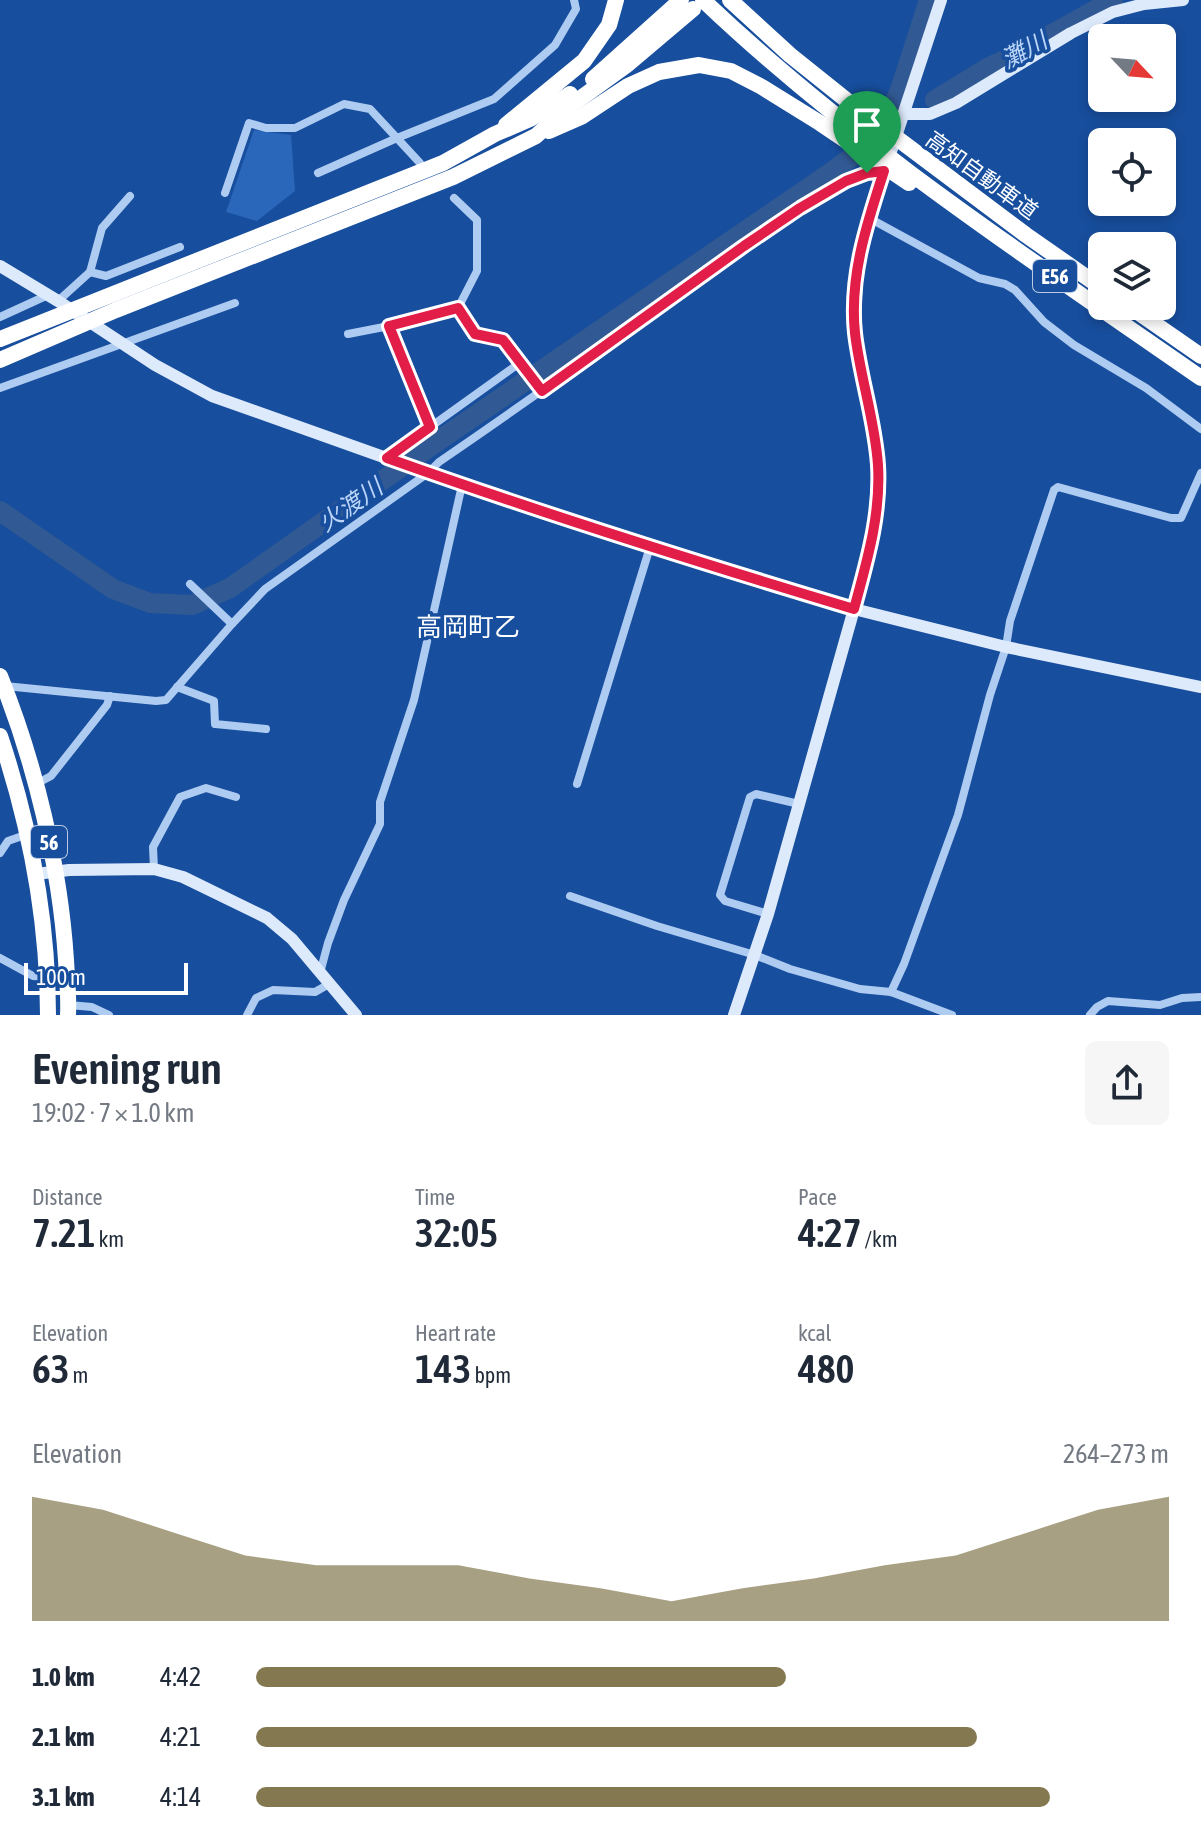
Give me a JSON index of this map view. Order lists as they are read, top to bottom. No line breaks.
{"streets":{"highway":["高知自動車道","E56","56"]},"districts":["高岡町乙"],"water":["灘川","火渡川"],"scale_bar":"100 m","north":"bottom right","page":{"scale":"100 m","heading":["Evening run","19:02 · 7 × 1.0 km"],"stats":[["Distance","7.21 km"],["Time","32:05"],["Pace","4:27 /km"],["Elevation","63 m"],["Heart rate","143 bpm"],["kcal","480"]],"chart":["Elevation","264–273 m"],"list":[{"name":"1.0 km","note":"4:42"},{"name":"2.1 km","note":"4:21"},{"name":"3.1 km","note":"4:14"}]}}
